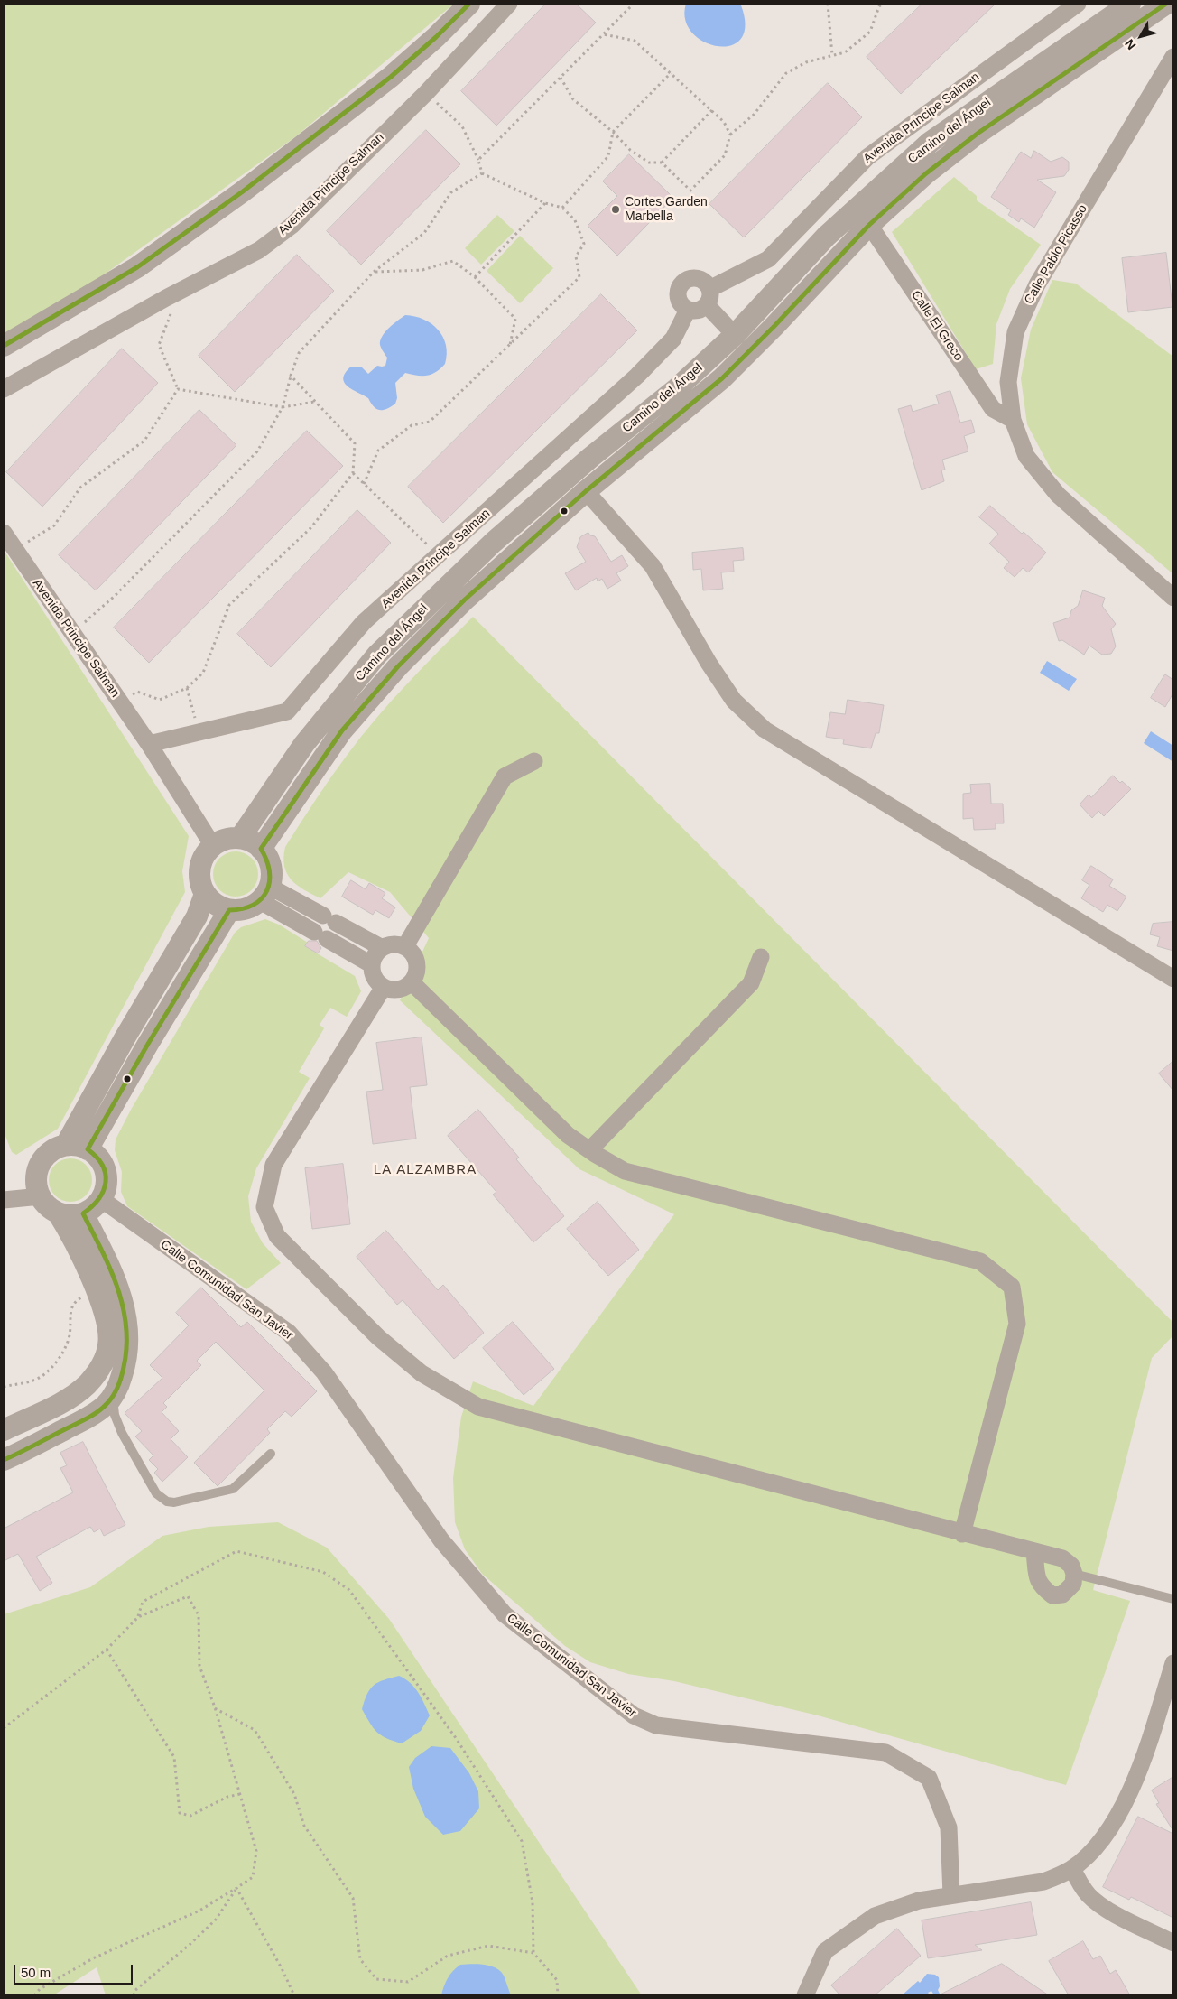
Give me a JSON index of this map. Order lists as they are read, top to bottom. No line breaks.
{"streets":{"street":["Avenida Príncipe Salman","Camino del Ángel","Avenida Principe Salman","Calle Pablo Picasso","Calle El Greco","Calle Comunidad San Javier"]},"crossings":[["Avenida Príncipe Salman","Avenida Principe Salman"],["Camino del Ángel","Avenida Principe Salman"],["Camino del Ángel","Calle El Greco"],["Calle Pablo Picasso","Calle El Greco"]],"districts":["LA ALZAMBRA"],"places":["Cortes Garden Marbella"],"scale_bar":"50 m","north":"bottom left"}
